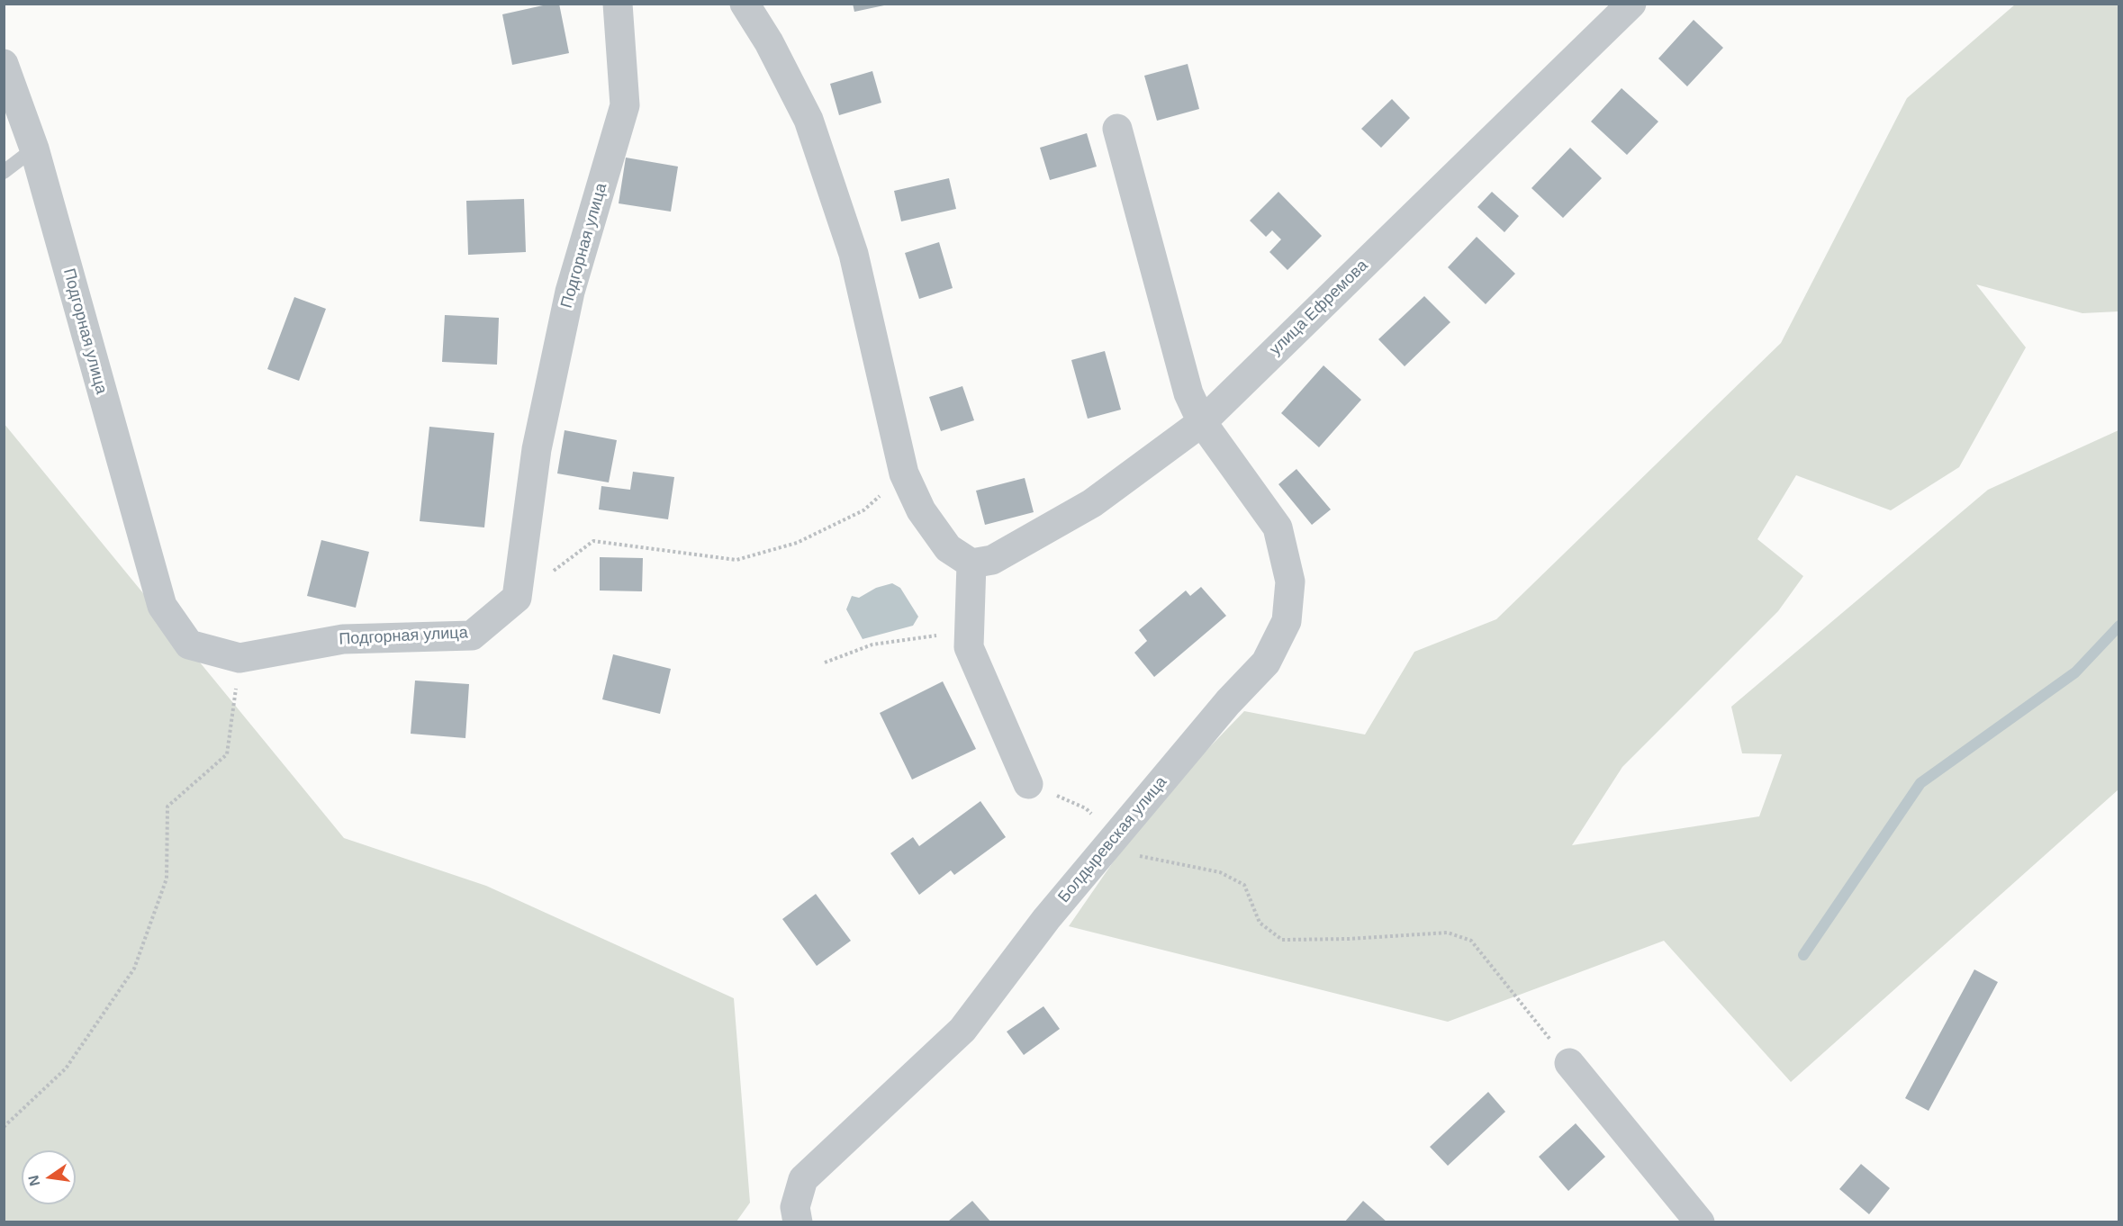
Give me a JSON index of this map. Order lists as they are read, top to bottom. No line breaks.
{"streets":{"street":["Подгорная улица","улица Ефремова","Болдыревская улица"]},"crossings":[["улица Ефремова","Болдыревская улица"]],"north":"left"}
